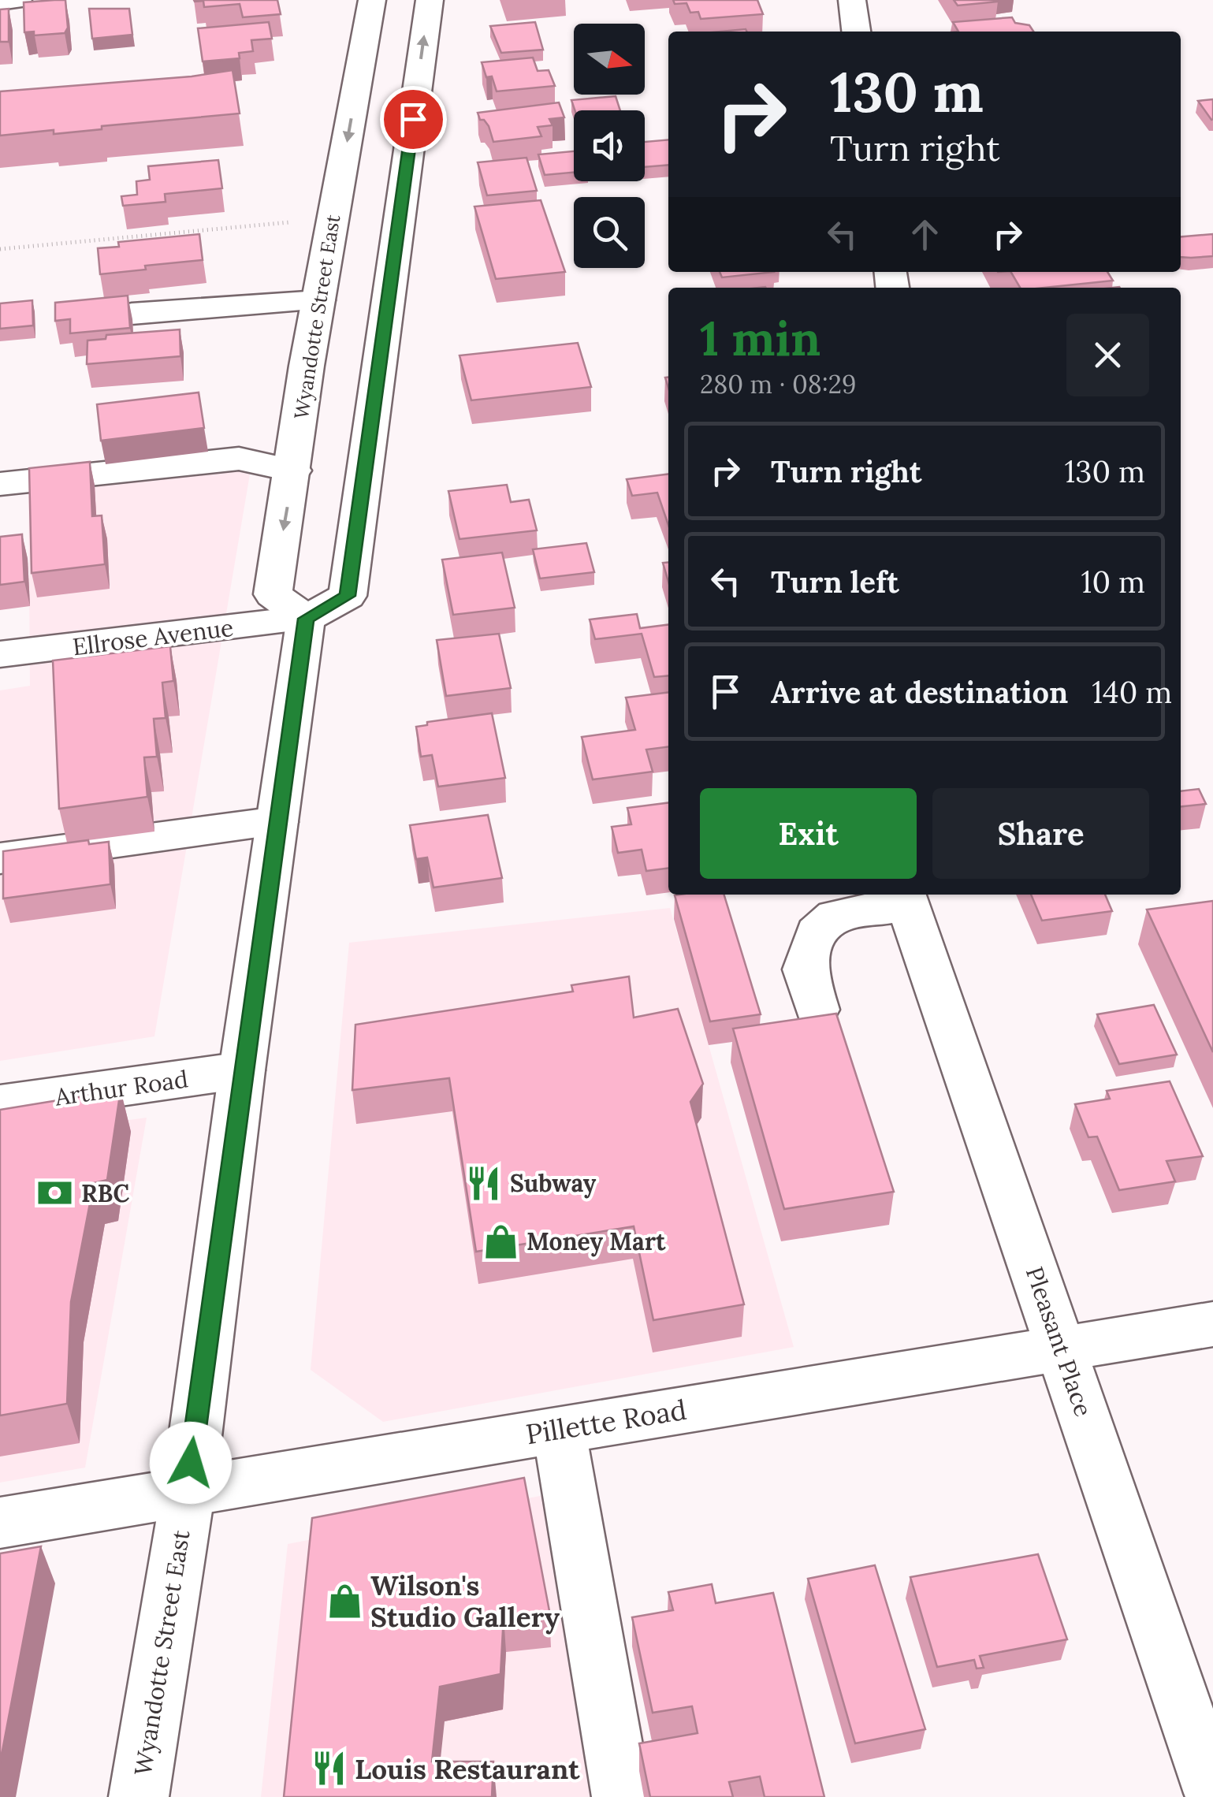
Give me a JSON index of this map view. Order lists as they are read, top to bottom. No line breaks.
{"streets":{"main road":["Wyandotte Street East","Ellrose Avenue","Arthur Road","Pleasant Place","Pillette Road"]},"crossings":[["Wyandotte Street East","Ellrose Avenue"],["Wyandotte Street East","Arthur Road"],["Wyandotte Street East","Pillette Road"],["Pleasant Place","Pillette Road"]],"places":{"restaurant":["Subway","Louis Restaurant"],"bank":["RBC"],"shop":["Money Mart","Wilson's Studio Gallery"]},"north":"right","page":{"turn":["130 m","Turn right"],"heading":["1 min","280 m · 08:29"],"list":[{"name":"Turn right","value":"130 m"},{"name":"Turn left","value":"10 m"},{"name":"Arrive at destination","value":"140 m"}],"buttons":["Exit","Share"]}}
